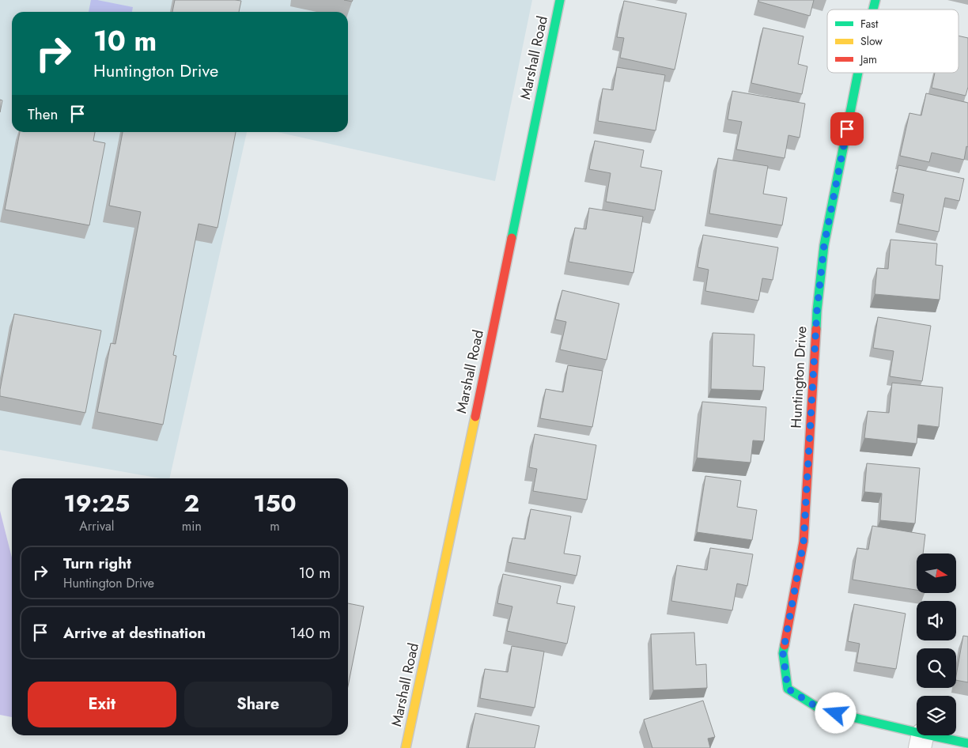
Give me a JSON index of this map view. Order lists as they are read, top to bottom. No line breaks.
{"streets":{"street":["Marshall Road","Huntington Drive"]},"legend":["Fast","Slow","Jam"],"north":"right","page":{"turn":["10 m","Huntington Drive"],"then":"Then","eta":["19:25","Arrival","2","min","150","m"],"list":[{"name":"Turn right","note":"Huntington Drive","value":"10 m"},{"name":"Arrive at destination","value":"140 m"}],"buttons":["Exit","Share"]}}
